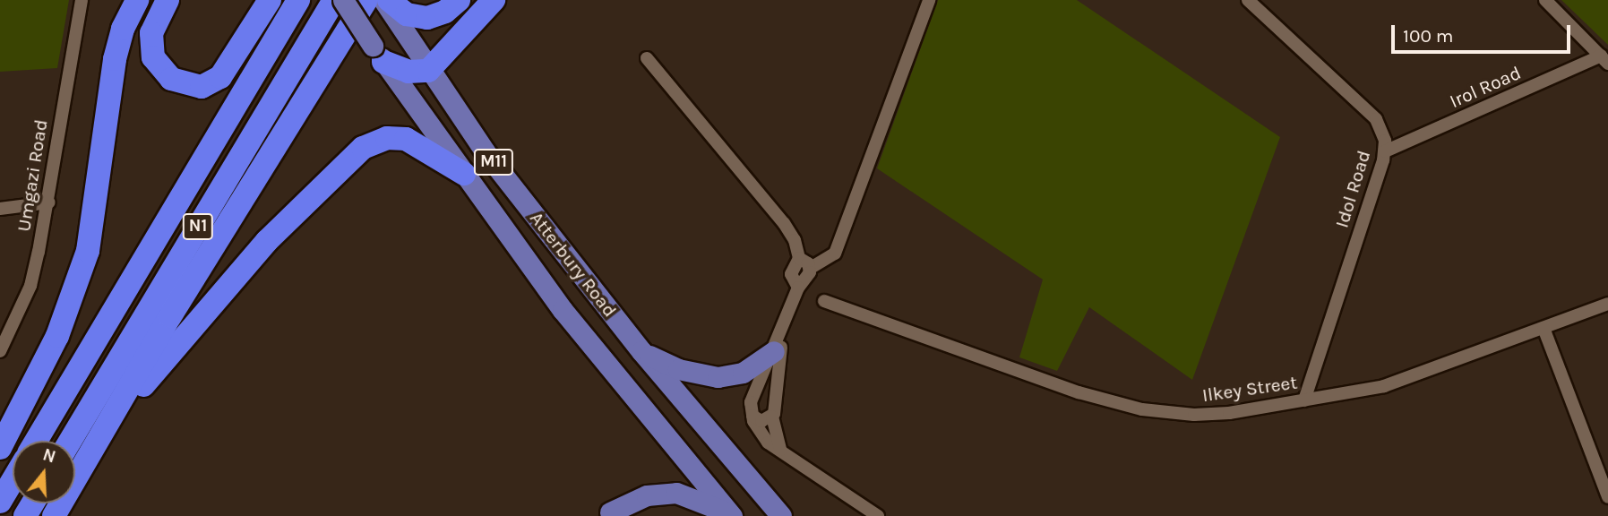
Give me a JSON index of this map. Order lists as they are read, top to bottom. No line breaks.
{"streets":{"highway":["N1"],"main road":["M11","Atterbury Road"],"street":["Irol Road","Umgazi Road","Idol Road","Ilkey Street"]},"crossings":[["Irol Road","Idol Road"],["Idol Road","Ilkey Street"]],"scale_bar":"100 m","north":"top"}
